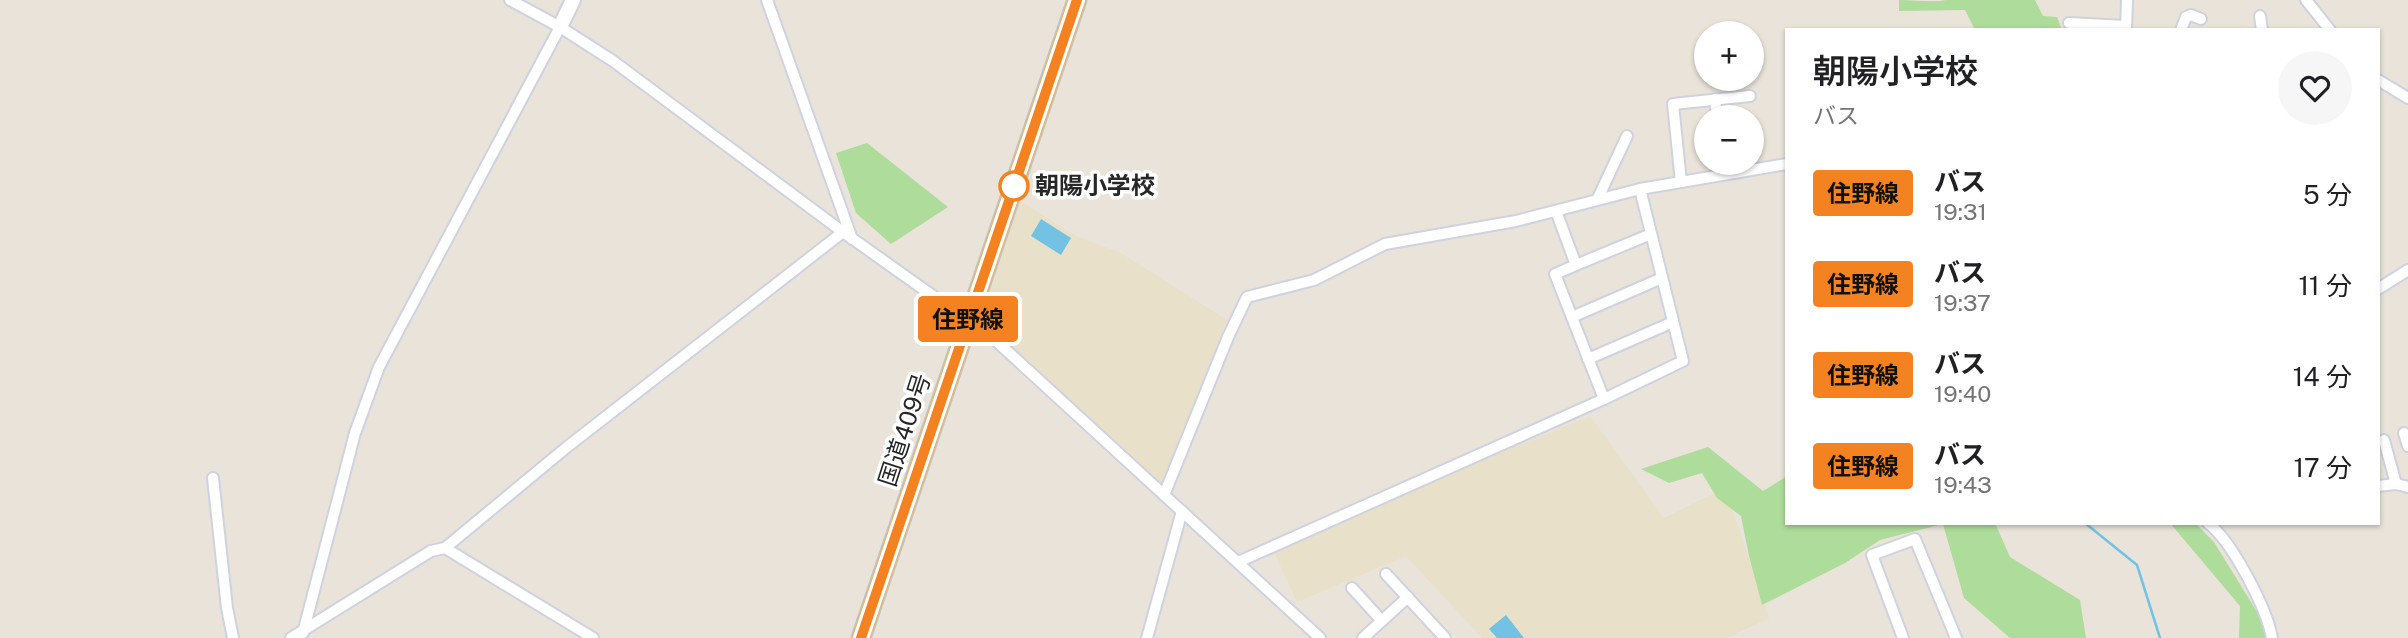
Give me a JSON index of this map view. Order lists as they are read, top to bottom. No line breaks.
{"streets":{"highway":["国道409号"]},"places":["朝陽小学校"],"lines":["bus line 住野線"],"page":{"on_map":"住野線","map_buttons":["+","−"],"heading":["朝陽小学校","バス"],"list":[{"mark":"住野線","name":"バス","note":"19:31","value":"5 分"},{"mark":"住野線","name":"バス","note":"19:37","value":"11 分"},{"mark":"住野線","name":"バス","note":"19:40","value":"14 分"},{"mark":"住野線","name":"バス","note":"19:43","value":"17 分"}]}}
